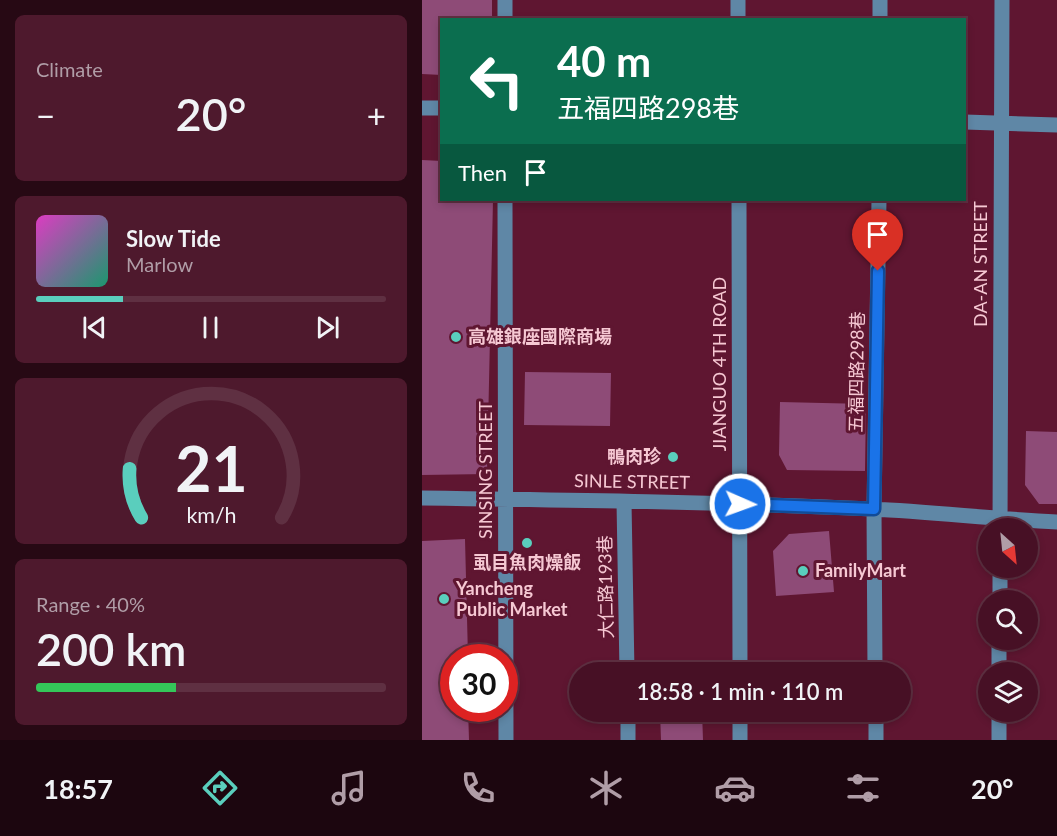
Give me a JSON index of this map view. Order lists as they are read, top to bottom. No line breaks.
{"streets":{"street":["DA-AN STREET","JIANGUO 4TH ROAD","五福四路298巷","SINSING STREET","SINLE STREET","大仁路193巷"]},"crossings":[["JIANGUO 4TH ROAD","SINLE STREET"],["五福四路298巷","SINLE STREET"],["SINSING STREET","SINLE STREET"],["SINLE STREET","大仁路193巷"]],"places":["高雄銀座國際商場","鴨肉珍","虱目魚肉燥飯","FamilyMart","Yancheng Public Market"],"north":"bottom right","page":{"tile":["Climate",["Range · 40%","200 km"]],"turn":["40 m","五福四路298巷"],"heat":["−","20°","+"],"then":"Then","song":["Slow Tide","Marlow"],"limit":"30","trip":"18:58 · 1 min · 110 m","tabs":["18:57","20°"],"gauge":["21","km/h"]}}
